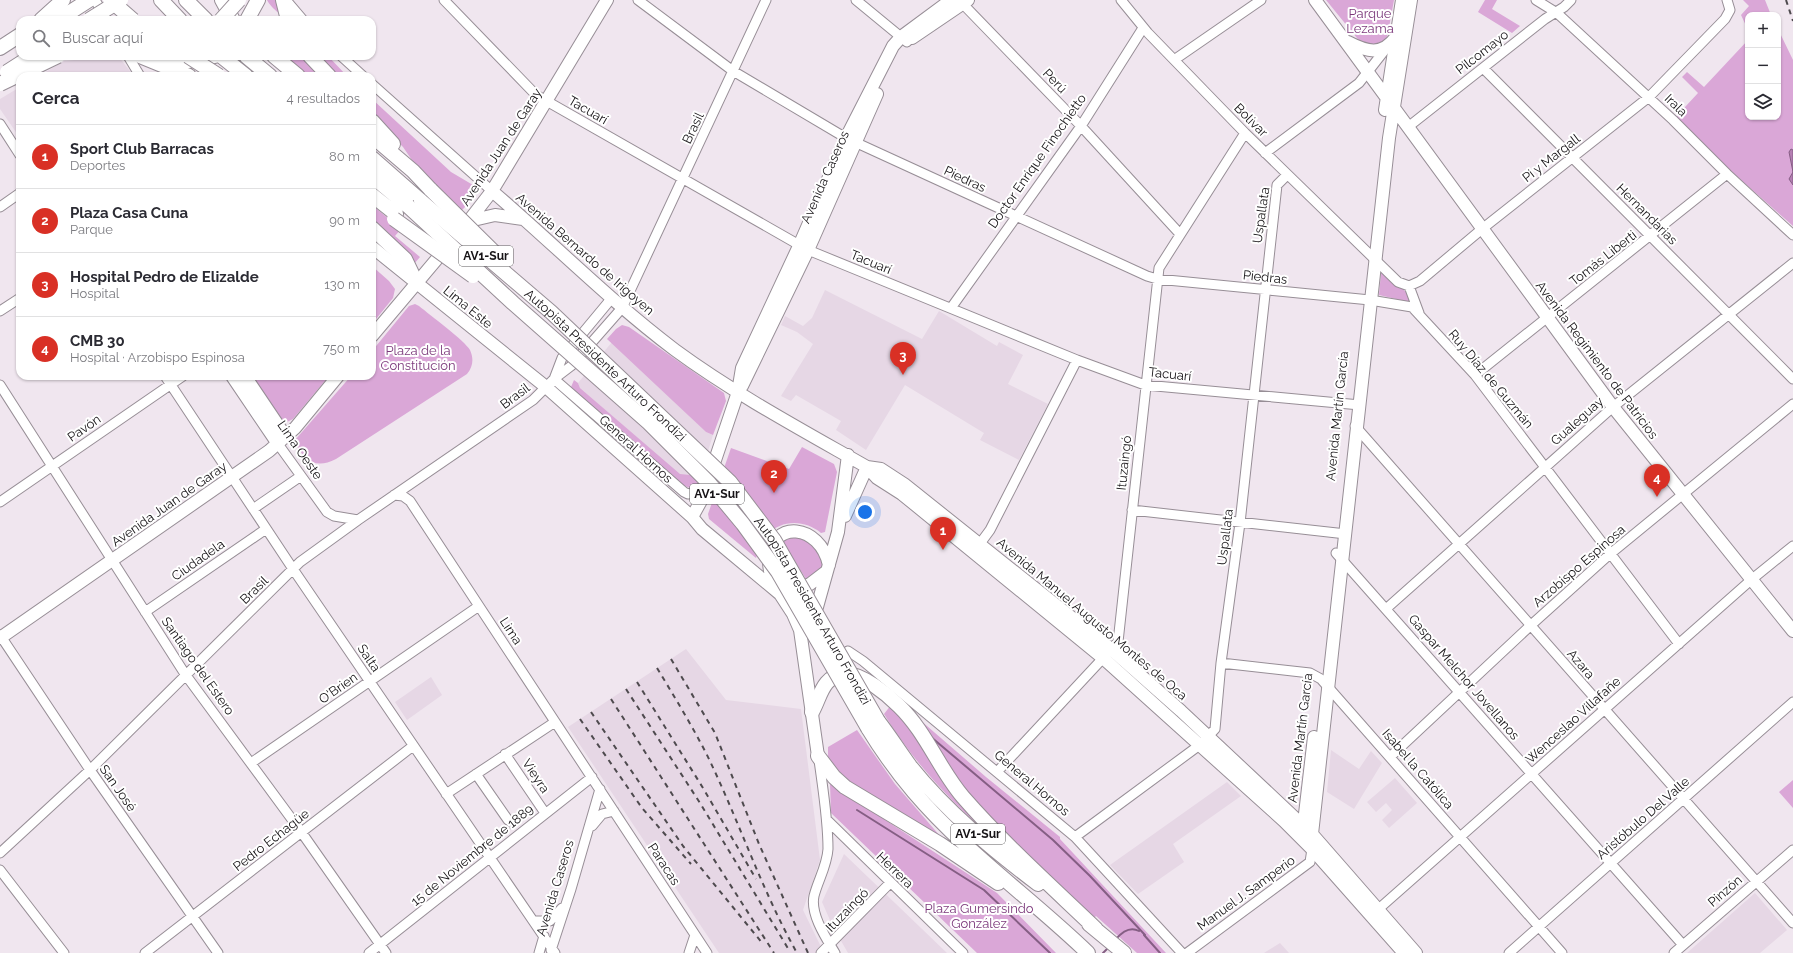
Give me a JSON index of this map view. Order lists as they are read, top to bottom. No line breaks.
{"streets":{"highway":["AV1-Sur","Autopista Presidente Arturo Frondizi"],"main road":["Avenida Juan de Garay","Avenida Caseros","Avenida Bernardo de Irigoyen","Lima Este","Avenida Regimiento de Patricios","Avenida Martín García","General Hornos","Lima Oeste","Avenida Manuel Augusto Montes de Oca"],"street":["Pilcomayo","Perú","Irala","Tacuarí","Bolívar","Brasil","Pi y Margall","Doctor Enrique Finochietto","Piedras","Hernandarias","Uspallata","Tomás Liberti","Ruy Díaz de Guzmán","Gualeguay","Pavón","Ituzaingó","Ciudadela","Arzobispo Espinosa","Lima","Salta","Azara","Santiago del Estero","Gaspar Melchor Jovellanos","O'Brien","Wenceslao Villafañe","Isabel la Católica","Vieyra","San José","Aristóbulo Del Valle","Pedro Echagüe","15 de Noviembre de 1889","Paracas","Herrera","Pinzón","Manuel J. Samperio"]},"crossings":[["Pilcomayo","Irala"],["Pilcomayo","Hernandarias"],["Pilcomayo","Avenida Regimiento de Patricios"],["Perú","Doctor Enrique Finochietto"],["Perú","Avenida Caseros"],["Perú","Ituzaingó"],["Irala","Pi y Margall"],["Irala","Tomás Liberti"],["Tacuarí","Brasil"],["Tacuarí","Avenida Juan de Garay"],["Tacuarí","Doctor Enrique Finochietto"],["Tacuarí","Avenida Caseros"],["Tacuarí","Uspallata"],["Tacuarí","Avenida Martín García"],["Tacuarí","Ituzaingó"],["Bolívar","Doctor Enrique Finochietto"],["Bolívar","Uspallata"],["Bolívar","Avenida Martín García"],["Bolívar","Ituzaingó"],["Brasil","Piedras"],["Brasil","Avenida Bernardo de Irigoyen"],["Brasil","Lima Este"],["Brasil","General Hornos"],["Brasil","Lima Oeste"],["Brasil","Lima"],["Brasil","Salta"],["Brasil","Santiago del Estero"],["Brasil","San José"],["Avenida Juan de Garay","Avenida Bernardo de Irigoyen"],["Avenida Juan de Garay","Lima Este"],["Avenida Juan de Garay","Lima Oeste"],["Avenida Juan de Garay","Salta"],["Avenida Juan de Garay","Santiago del Estero"],["Avenida Juan de Garay","San José"],["Pi y Margall","Hernandarias"],["Pi y Margall","Avenida Regimiento de Patricios"],["Doctor Enrique Finochietto","Piedras"],["Avenida Caseros","Piedras"],["Avenida Caseros","Avenida Bernardo de Irigoyen"],["Avenida Caseros","General Hornos"],["Avenida Caseros","Avenida Manuel Augusto Montes de Oca"],["Avenida Caseros","Lima"],["Avenida Caseros","Salta"],["Avenida Caseros","Paracas"],["Piedras","Uspallata"],["Piedras","Ruy Díaz de Guzmán"],["Piedras","Avenida Martín García"],["Piedras","Ituzaingó"],["Hernandarias","Tomás Liberti"],["Hernandarias","Gualeguay"],["Uspallata","Avenida Manuel Augusto Montes de Oca"],["Uspallata","Isabel la Católica"],["Avenida Bernardo de Irigoyen","Avenida Manuel Augusto Montes de Oca"],["Tomás Liberti","Avenida Regimiento de Patricios"],["Tomás Liberti","Ruy Díaz de Guzmán"],["Lima Este","General Hornos"],["Avenida Regimiento de Patricios","Avenida Martín García"],["Avenida Regimiento de Patricios","Gualeguay"],["Avenida Regimiento de Patricios","Arzobispo Espinosa"],["Avenida Regimiento de Patricios","Wenceslao Villafañe"],["Ruy Díaz de Guzmán","Avenida Martín García"],["Ruy Díaz de Guzmán","Gualeguay"],["Ruy Díaz de Guzmán","Arzobispo Espinosa"],["Ruy Díaz de Guzmán","Wenceslao Villafañe"],["Avenida Martín García","Avenida Manuel Augusto Montes de Oca"],["Avenida Martín García","Azara"],["Avenida Martín García","Gaspar Melchor Jovellanos"],["Avenida Martín García","Isabel la Católica"],["Avenida Martín García","Manuel J. Samperio"],["Gualeguay","Azara"],["Gualeguay","Gaspar Melchor Jovellanos"],["Pavón","Salta"],["Pavón","Santiago del Estero"],["General Hornos","Ituzaingó"],["Ituzaingó","Avenida Manuel Augusto Montes de Oca"],["Ituzaingó","Herrera"],["Ciudadela","Salta"],["Ciudadela","Santiago del Estero"],["Arzobispo Espinosa","Azara"],["Arzobispo Espinosa","Gaspar Melchor Jovellanos"],["Arzobispo Espinosa","Isabel la Católica"],["Avenida Manuel Augusto Montes de Oca","Wenceslao Villafañe"],["Avenida Manuel Augusto Montes de Oca","Manuel J. Samperio"],["Lima","O'Brien"],["Lima","15 de Noviembre de 1889"],["Lima","Paracas"],["Salta","O'Brien"],["Salta","Pedro Echagüe"],["Salta","15 de Noviembre de 1889"],["Azara","Wenceslao Villafañe"],["Azara","Aristóbulo Del Valle"],["Azara","Pinzón"],["Santiago del Estero","O'Brien"],["Santiago del Estero","Pedro Echagüe"],["Santiago del Estero","15 de Noviembre de 1889"],["Gaspar Melchor Jovellanos","Wenceslao Villafañe"],["Gaspar Melchor Jovellanos","Aristóbulo Del Valle"],["Gaspar Melchor Jovellanos","Pinzón"],["Wenceslao Villafañe","Isabel la Católica"],["Isabel la Católica","Aristóbulo Del Valle"],["Vieyra","15 de Noviembre de 1889"],["San José","Pedro Echagüe"]],"parks":["Parque Lezama","Plaza de la Constitución","Plaza Gumersindo González"],"page":{"map_buttons":["+","−"],"search":"Buscar aquí","heading":["Cerca","4 resultados"],"list":[{"mark":"1","name":"Sport Club Barracas","note":"Deportes","value":"80 m"},{"mark":"2","name":"Plaza Casa Cuna","note":"Parque","value":"90 m"},{"mark":"3","name":"Hospital Pedro de Elizalde","note":"Hospital","value":"130 m"},{"mark":"4","name":"CMB 30","note":"Hospital · Arzobispo Espinosa","value":"750 m"}],"pins":["3","2","4","1"]}}
